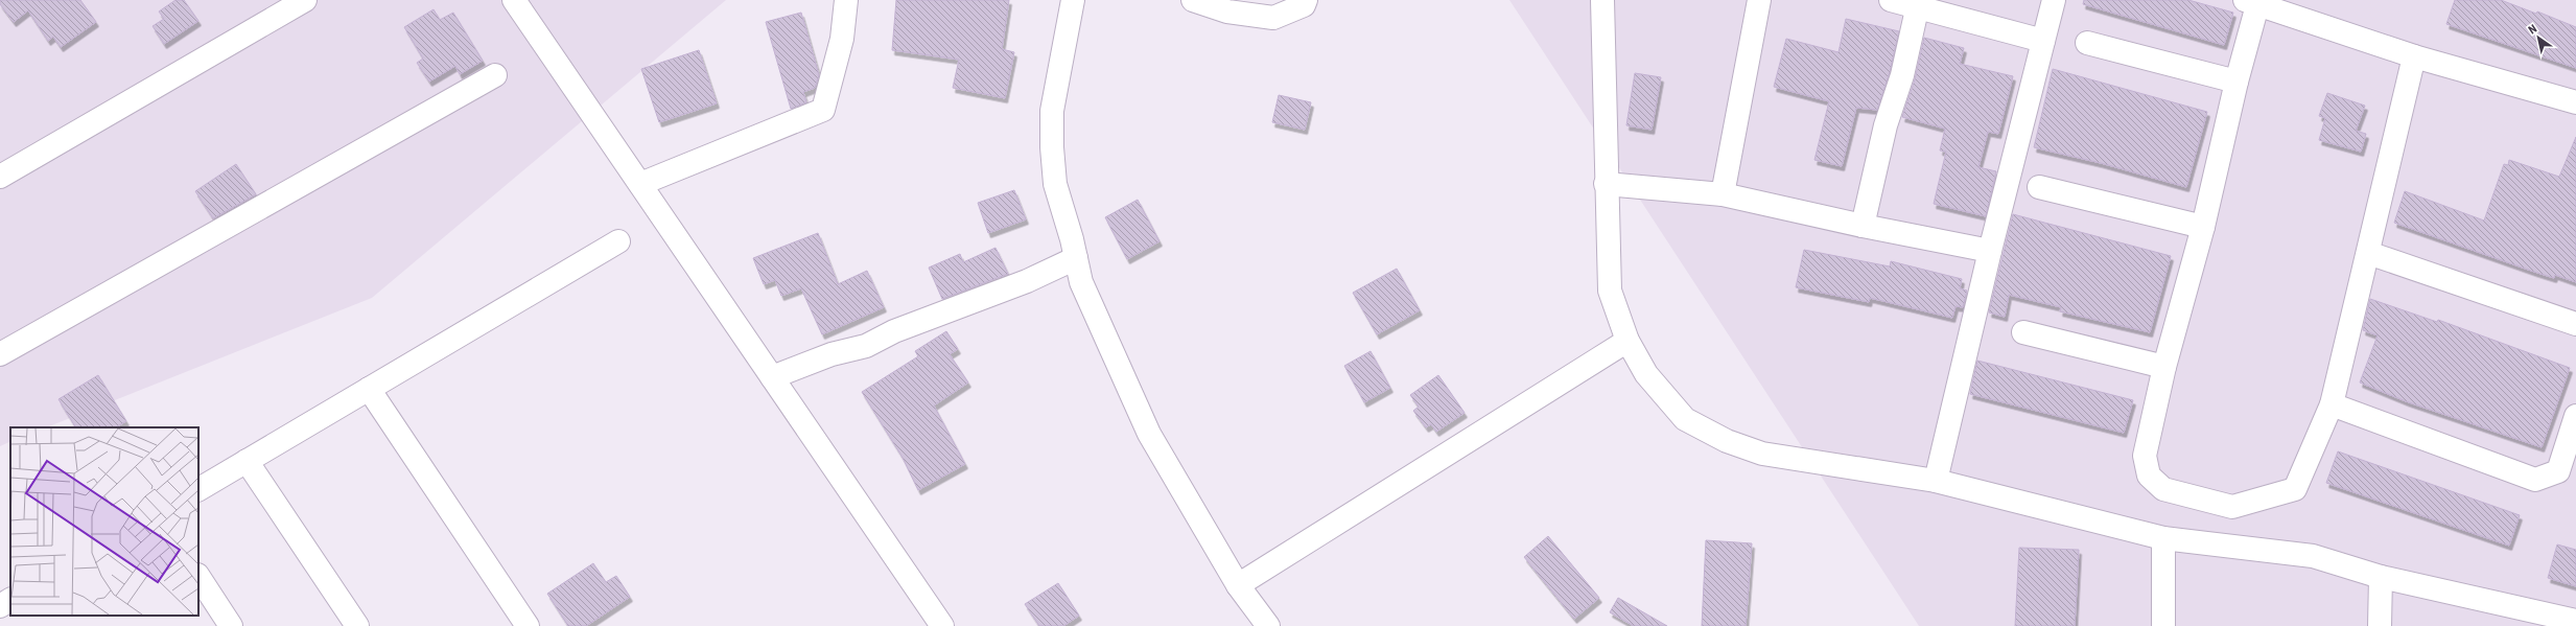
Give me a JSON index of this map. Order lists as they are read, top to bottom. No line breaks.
{"north":"top left"}
